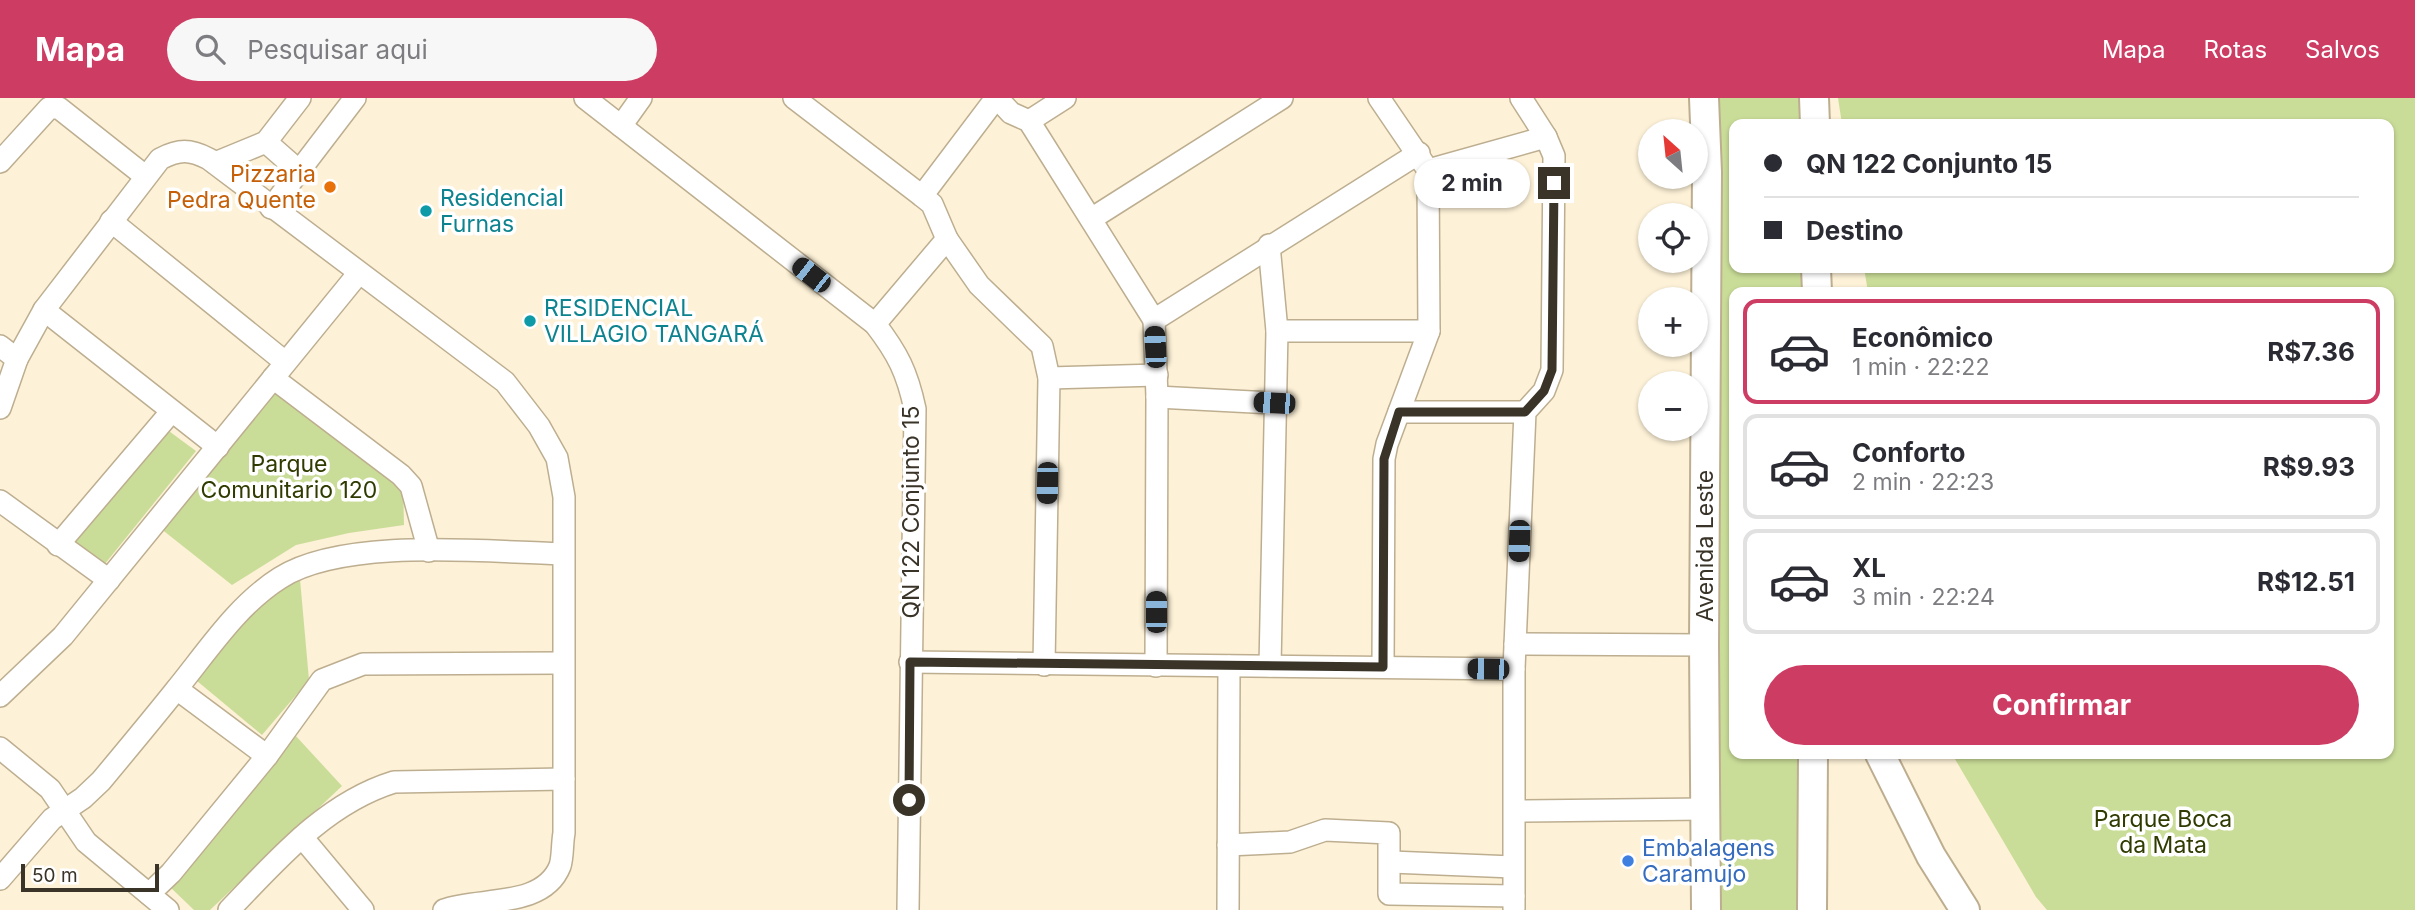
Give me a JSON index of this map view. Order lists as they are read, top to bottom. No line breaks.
{"streets":{"main road":["Avenida Leste"],"street":["QN 122 Conjunto 15"]},"parks":["Parque Comunitario 120","Parque Boca da Mata"],"places":["Pizzaria Pedra Quente","Residencial Furnas","RESIDENCIAL VILLAGIO TANGARÁ","Embalagens Caramujo"],"scale_bar":"50 m","north":"top left","page":{"header":"Mapa","search":"Pesquisar aqui","nav":["Mapa","Rotas","Salvos"],"map_buttons":["+","−"],"banner":["QN 122 Conjunto 15","Destino"],"bubble":"2 min","list":[{"name":"Econômico","note":"1 min · 22:22","value":"R$7.36"},{"name":"Conforto","note":"2 min · 22:23","value":"R$9.93"},{"name":"XL","note":"3 min · 22:24","value":"R$12.51"}],"buttons":"Confirmar","scale":"50 m"}}
